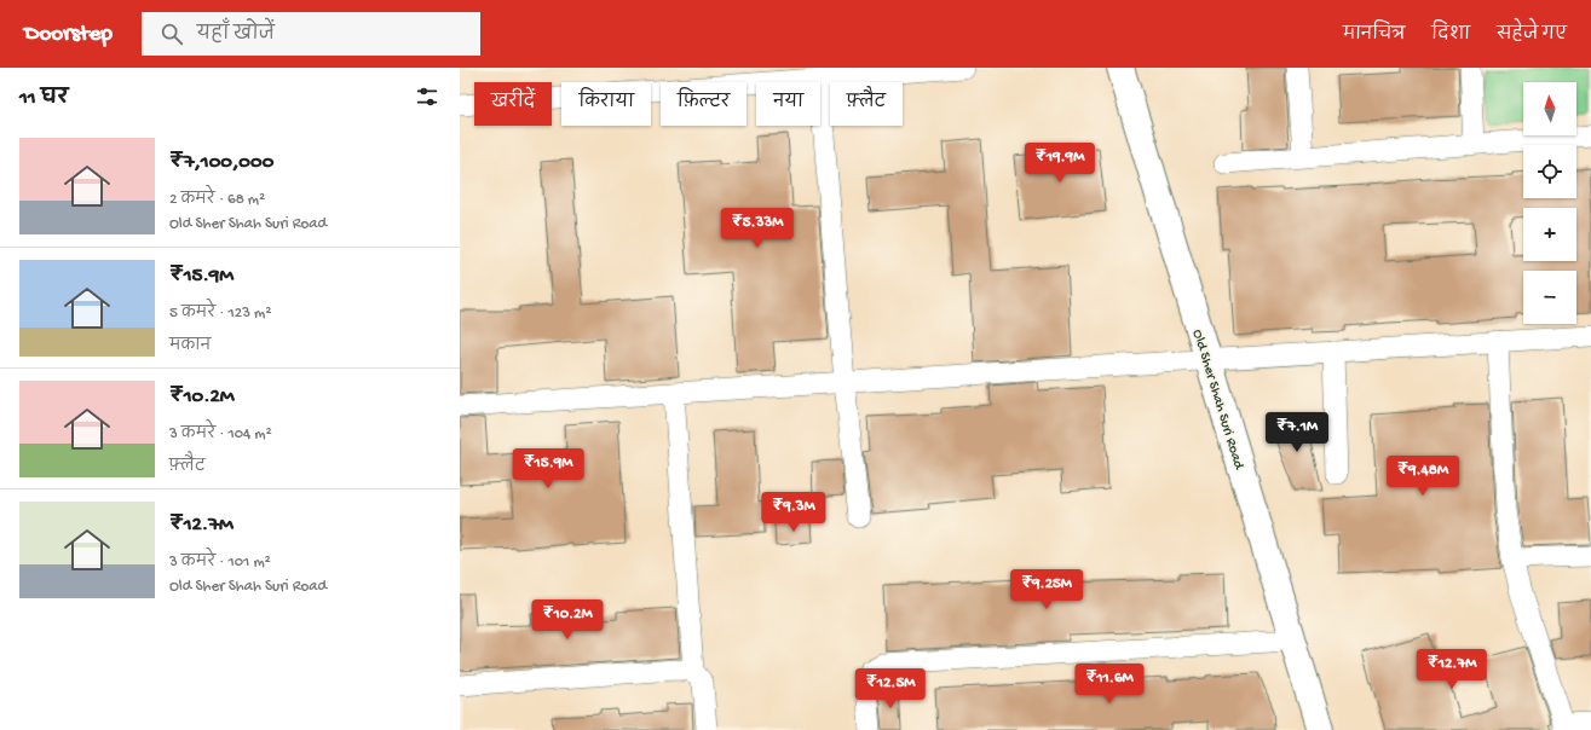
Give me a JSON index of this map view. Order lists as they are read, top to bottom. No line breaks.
{"streets":{"street":["Old Sher Shah Suri Road"]},"north":"top","page":{"header":"Doorstep","search":"यहाँ खोजें","nav":["मानचित्र","दिशा","सहेजे गए"],"heading":"11 घर","map_buttons":["+","−"],"chip":["खरीदें","किराया","फ़िल्टर","नया","फ़्लैट"],"list":[{"name":"₹7,100,000","note":"2 कमरे · 68 m² · Old Sher Shah Suri Road"},{"name":"₹15.9M","note":"5 कमरे · 123 m² · मकान"},{"name":"₹10.2M","note":"3 कमरे · 104 m² · फ़्लैट"},{"name":"₹12.7M","note":"3 कमरे · 101 m² · Old Sher Shah Suri Road"}],"price":["₹19.9M","₹5.33M","₹7.1M","₹15.9M","₹9.48M","₹9.3M","₹9.25M","₹10.2M","₹12.7M","₹11.6M","₹12.5M"]}}
